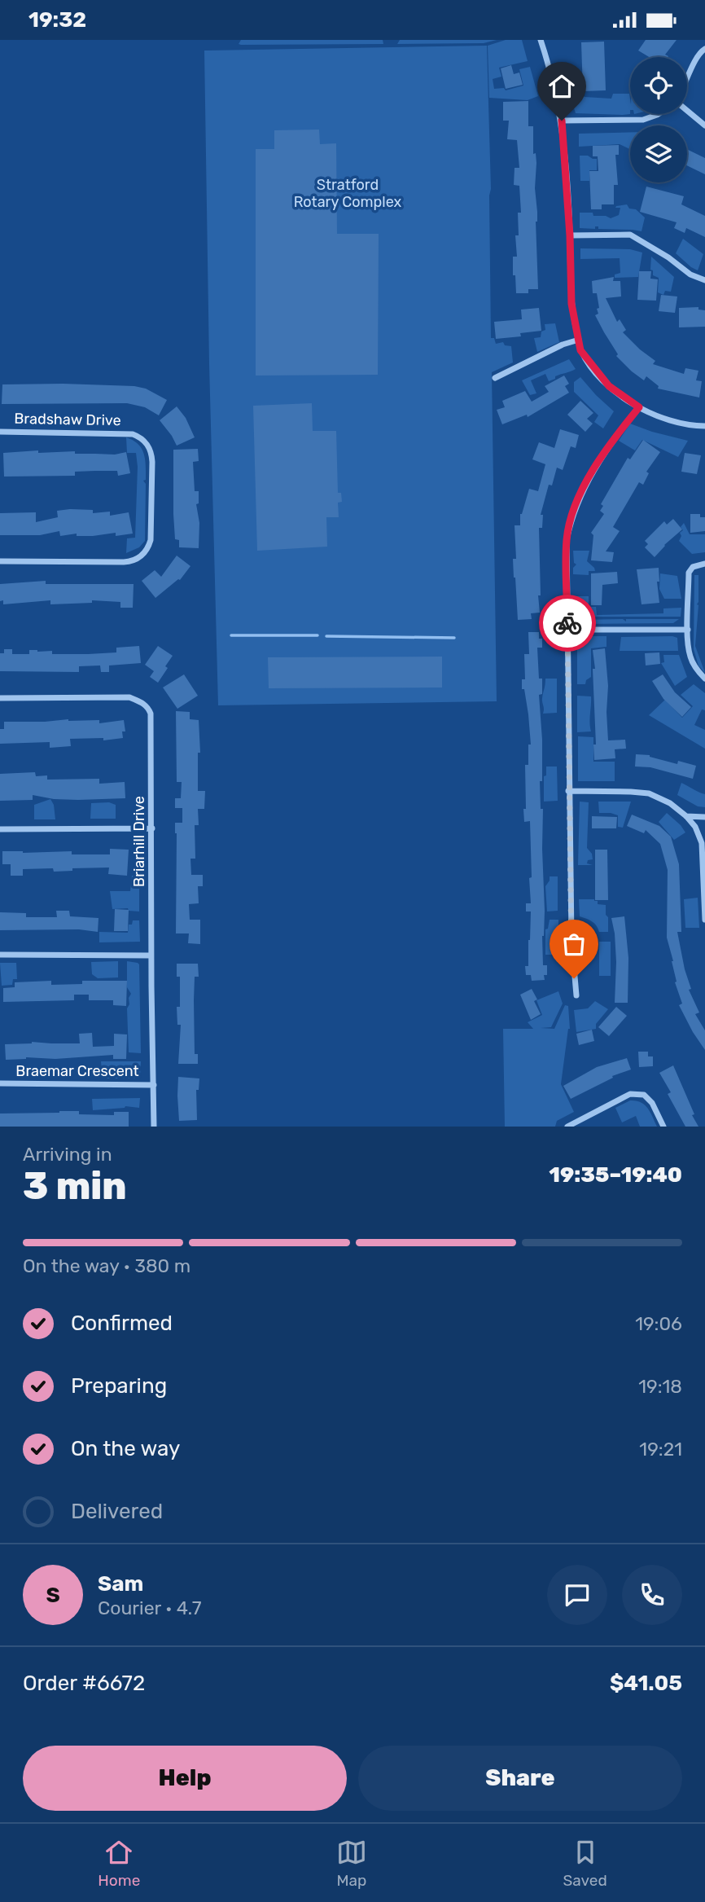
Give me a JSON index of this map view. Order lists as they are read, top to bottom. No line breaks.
{"streets":{"street":["Bradshaw Drive","Briarhill Drive","Braemar Crescent"]},"crossings":[["Briarhill Drive","Braemar Crescent"]],"parks":["Stratford Rotary Complex"],"page":{"status":"19:32","heading":["3 min","Arriving in","19:35–19:40"],"panel":["Sam","Courier · 4.7","Order #6672","$41.05"],"bar":"On the way · 380 m","list":[["Confirmed","19:06"],["Preparing","19:18"],["On the way","19:21"],"Delivered"],"round":"S","buttons":["Help","Share"],"tabs":["Home","Map","Saved"]}}
